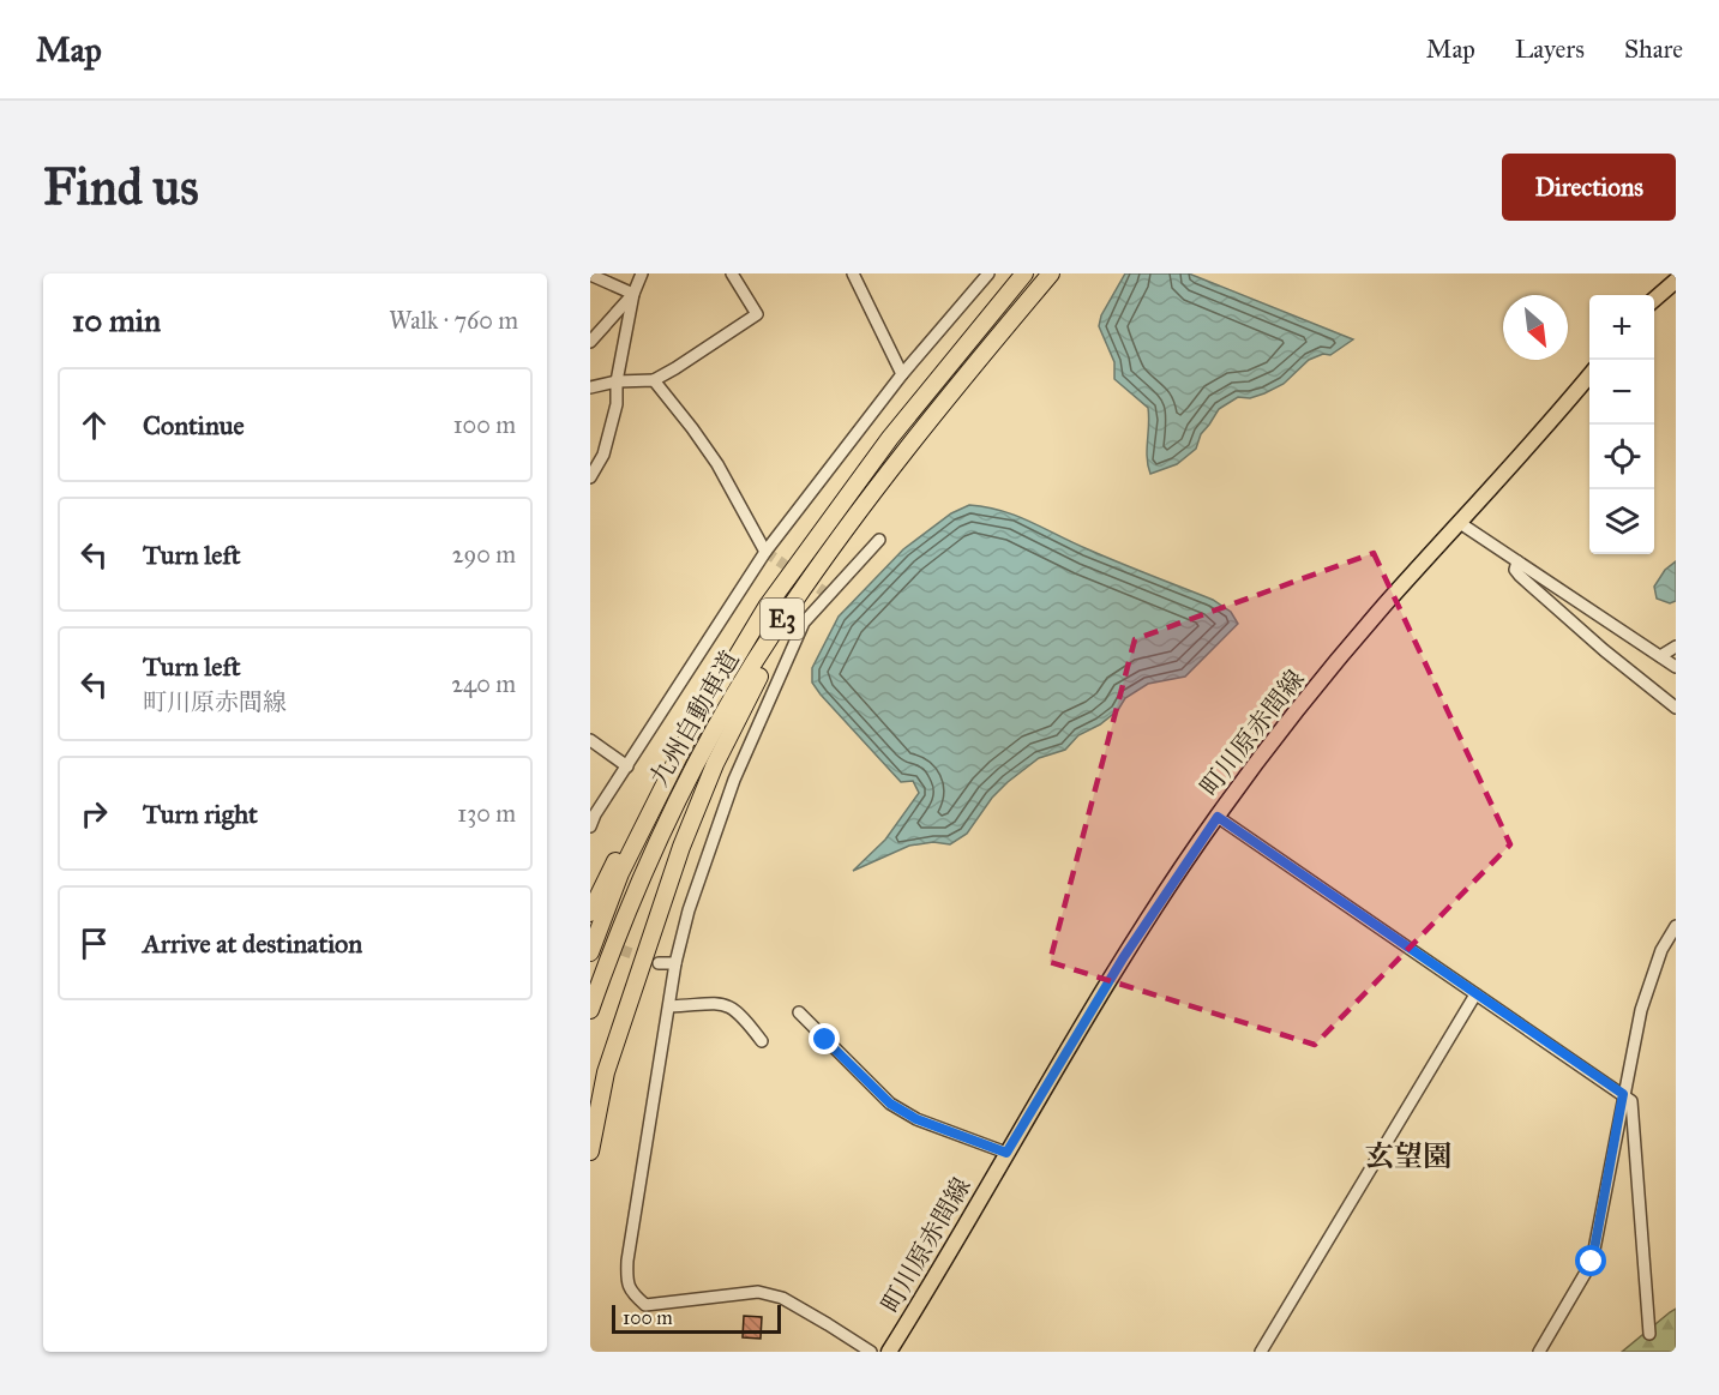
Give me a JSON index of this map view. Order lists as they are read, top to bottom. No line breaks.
{"streets":{"highway":["E3","九州自動車道"],"main road":["町川原赤間線"]},"districts":["玄望園"],"scale_bar":"100 m","north":"bottom right","page":{"header":"Map","nav":["Map","Layers","Share"],"buttons":"Directions","title":"Find us","heading":["10 min","Walk · 760 m"],"map_buttons":["+","−"],"list":[["Continue","100 m"],["Turn left","290 m"],["Turn left","町川原赤間線","240 m"],["Turn right","130 m"],"Arrive at destination"],"scale":"100 m"}}
